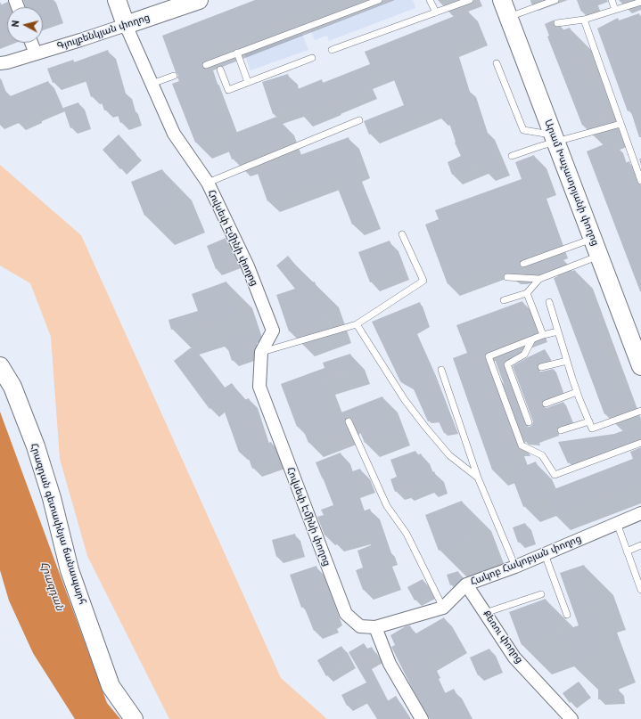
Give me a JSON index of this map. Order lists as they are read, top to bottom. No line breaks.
{"streets":{"street":["Գյուլբենկյան փողոց","Արամ Խաչատրյանի փողոց","Հովսեփ Էմինի փողոց","Հրազդան գետափնյա ճանապարհ","Հակոբ Հակոբյան փողոց","Քեռու փողոց"]},"crossings":[["Գյուլբենկյան փողոց","Հովսեփ Էմինի փողոց"],["Հովսեփ Էմինի փողոց","Հակոբ Հակոբյան փողոց"],["Հակոբ Հակոբյան փողոց","Քեռու փողոց"]],"water":["Հրազդան"],"north":"left"}
